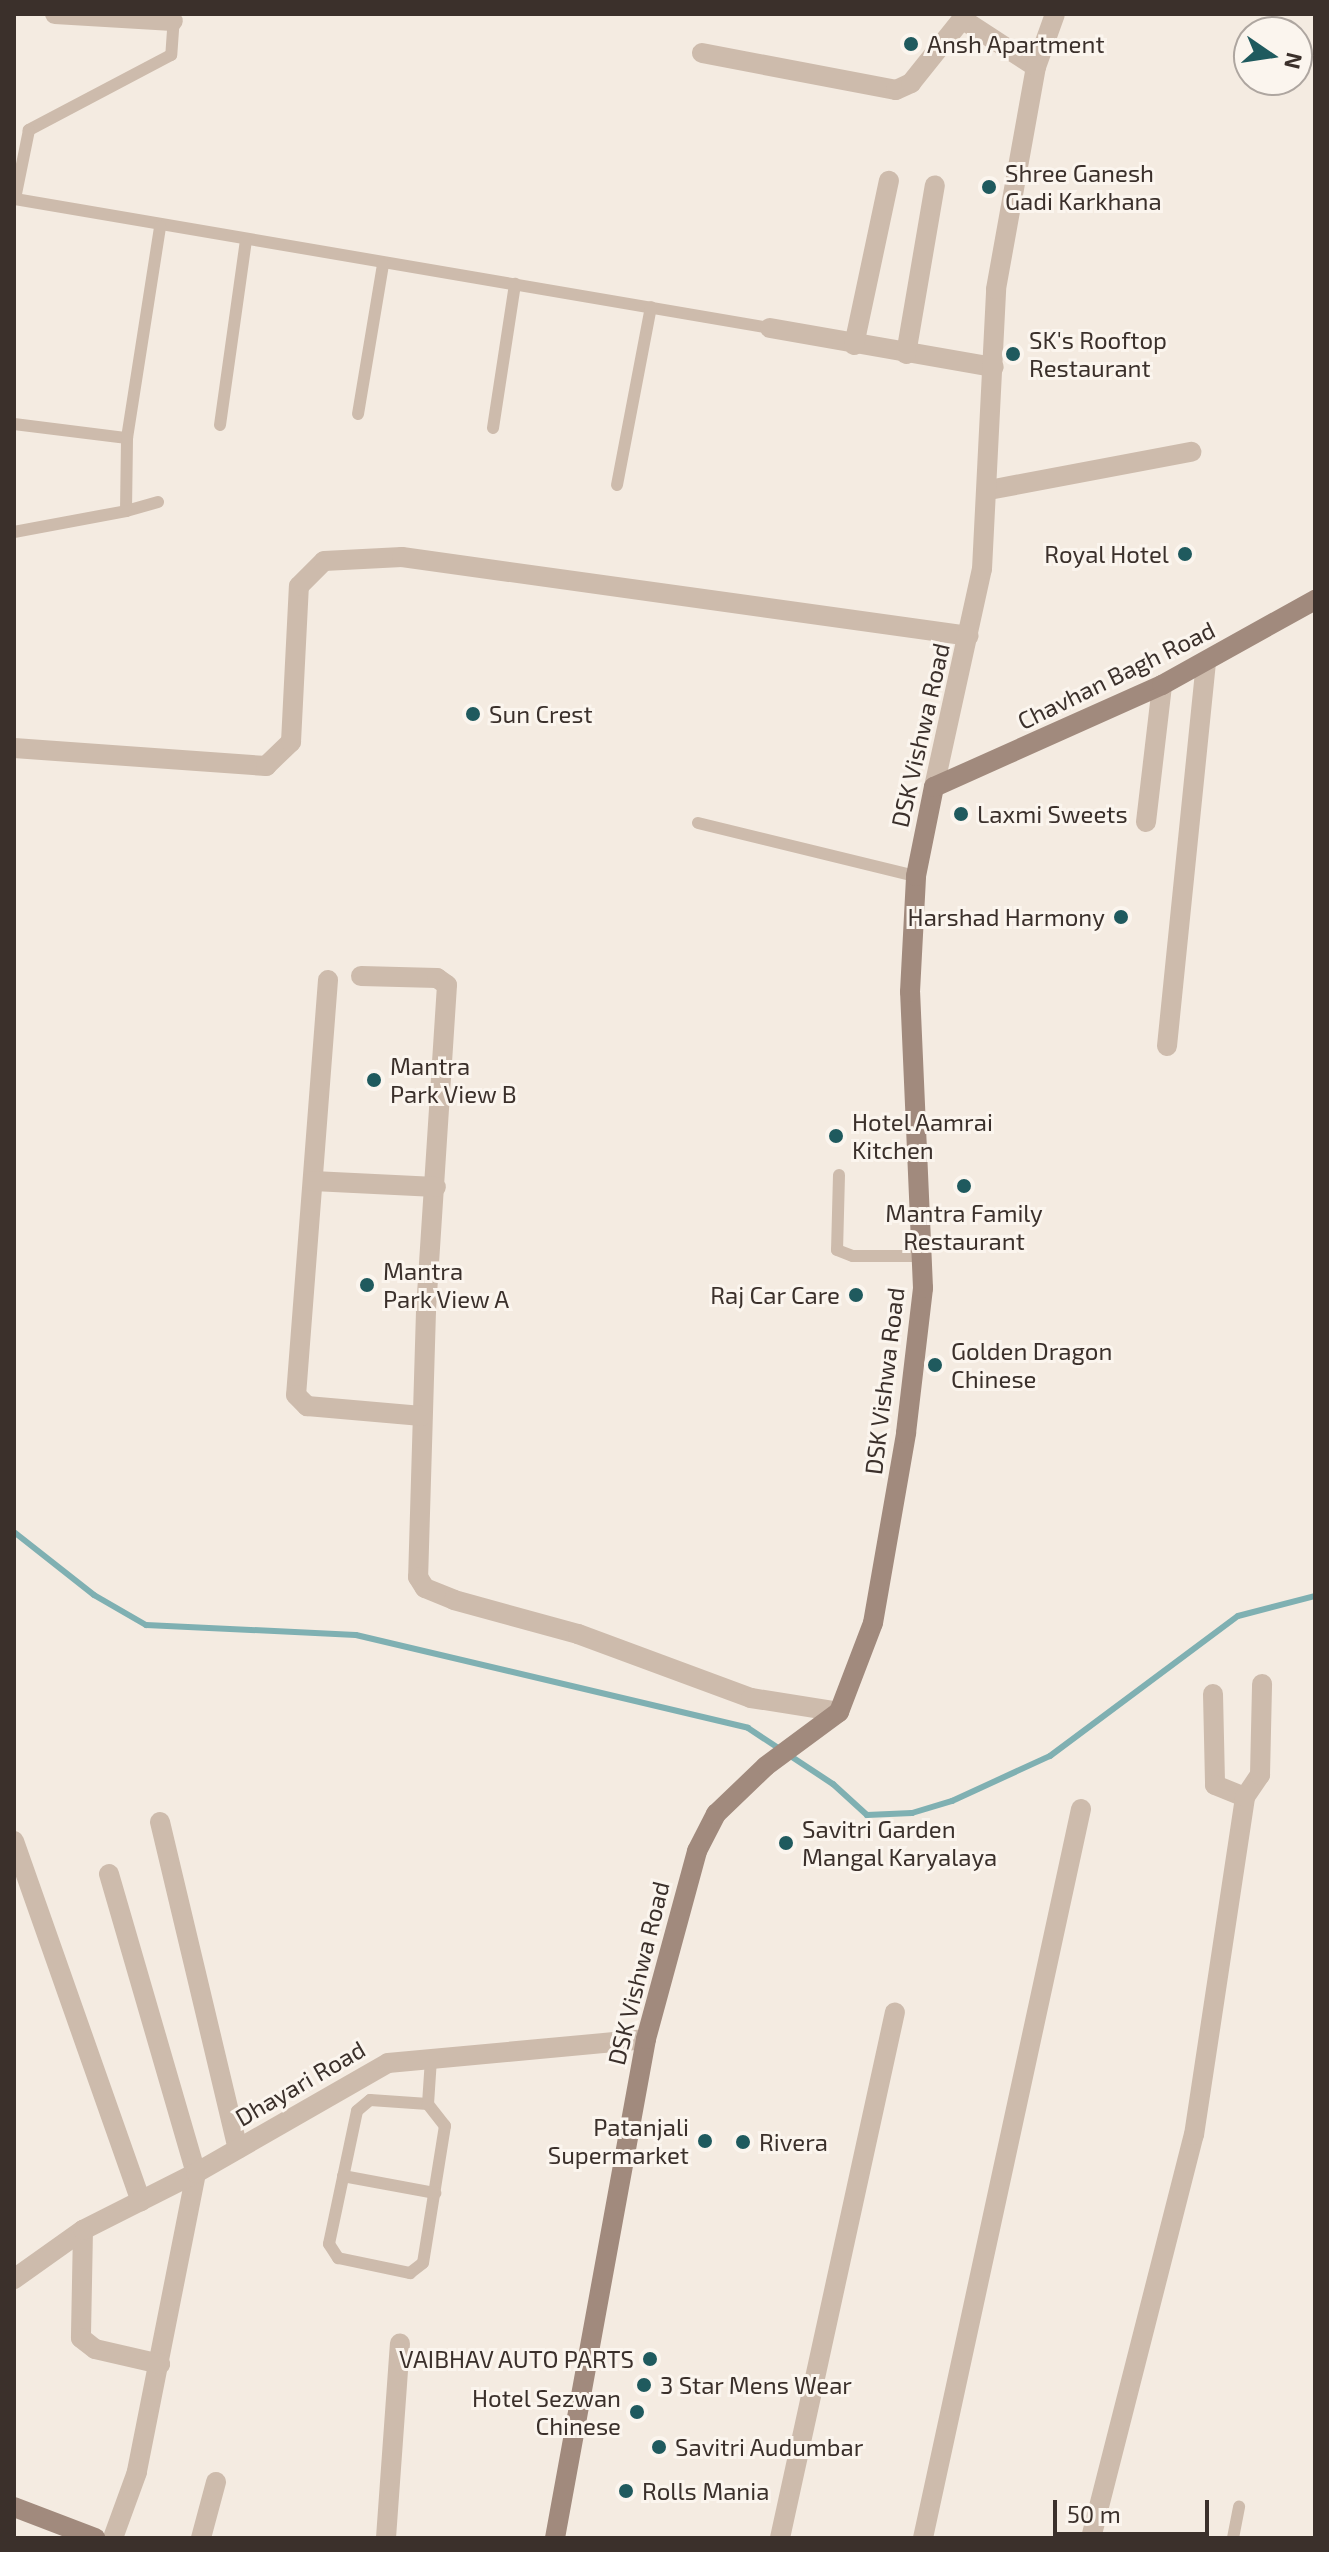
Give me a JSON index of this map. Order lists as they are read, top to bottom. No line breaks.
{"streets":{"street":["Chavhan Bagh Road","DSK Vishwa Road","Dhayari Road"]},"crossings":[["Chavhan Bagh Road","DSK Vishwa Road"],["DSK Vishwa Road","Dhayari Road"]],"places":["Ansh Apartment","Shree Ganesh Gadi Karkhana","SK's Rooftop Restaurant","Royal Hotel","Sun Crest","Laxmi Sweets","Harshad Harmony","Mantra Park View B","Hotel Aamrai Kitchen","Mantra Family Restaurant","Mantra Park View A","Raj Car Care","Golden Dragon Chinese","Savitri Garden Mangal Karyalaya","Patanjali Supermarket","Rivera","VAIBHAV AUTO PARTS","3 Star Mens Wear","Hotel Sezwan Chinese","Savitri Audumbar","Rolls Mania"],"scale_bar":"50 m","north":"right"}
